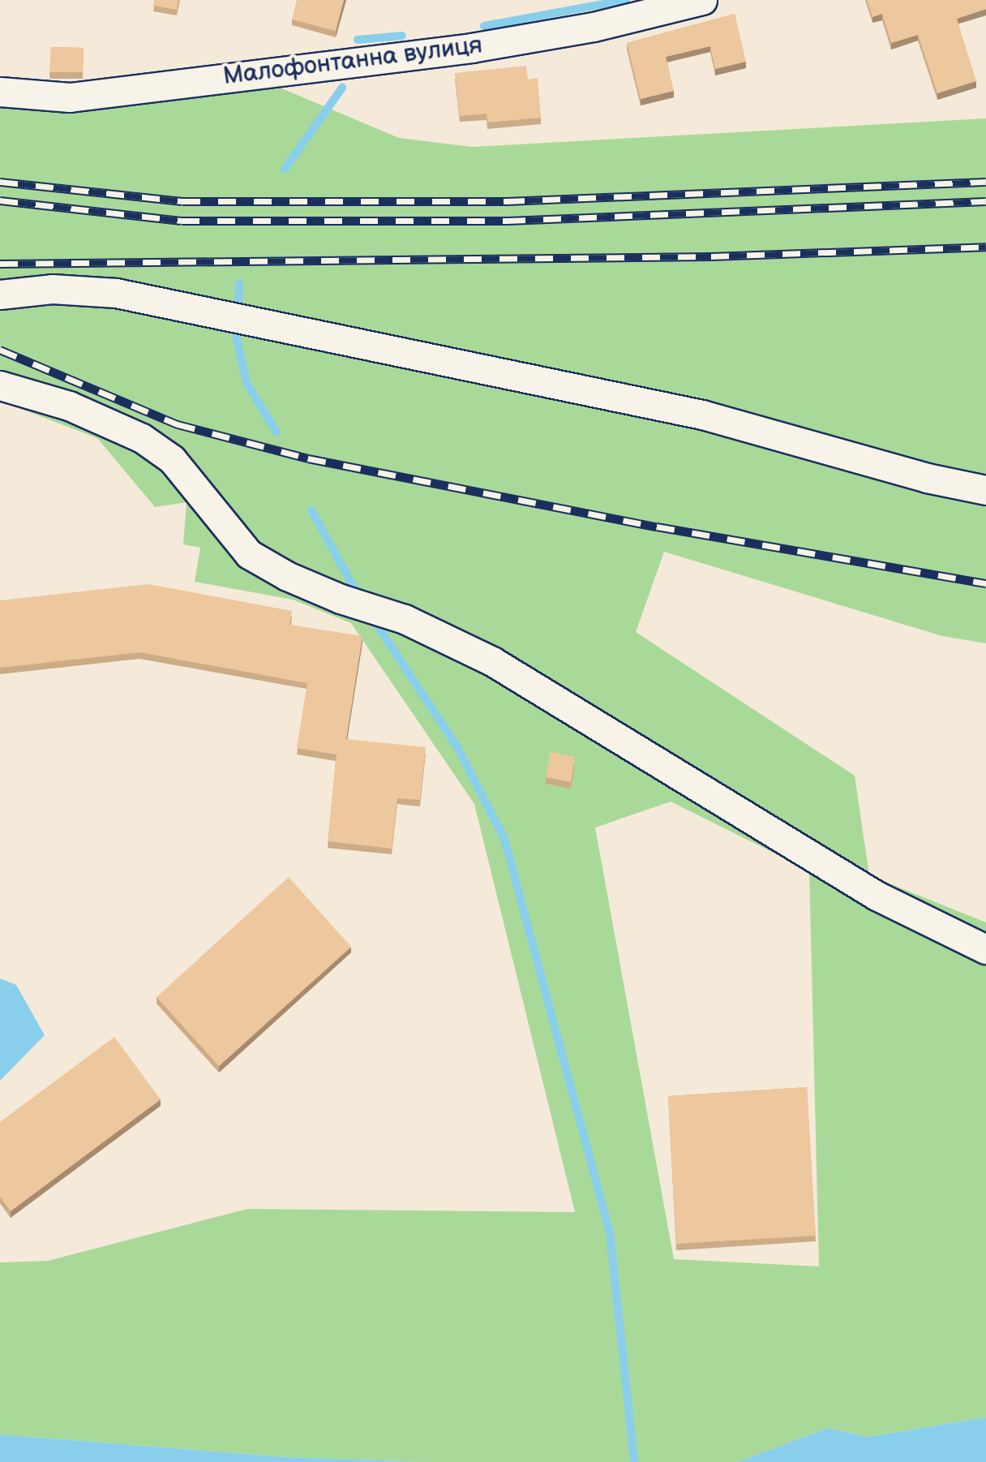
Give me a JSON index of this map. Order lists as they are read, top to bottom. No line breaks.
{"streets":{"street":["Малофонтанна вулиця"]}}
